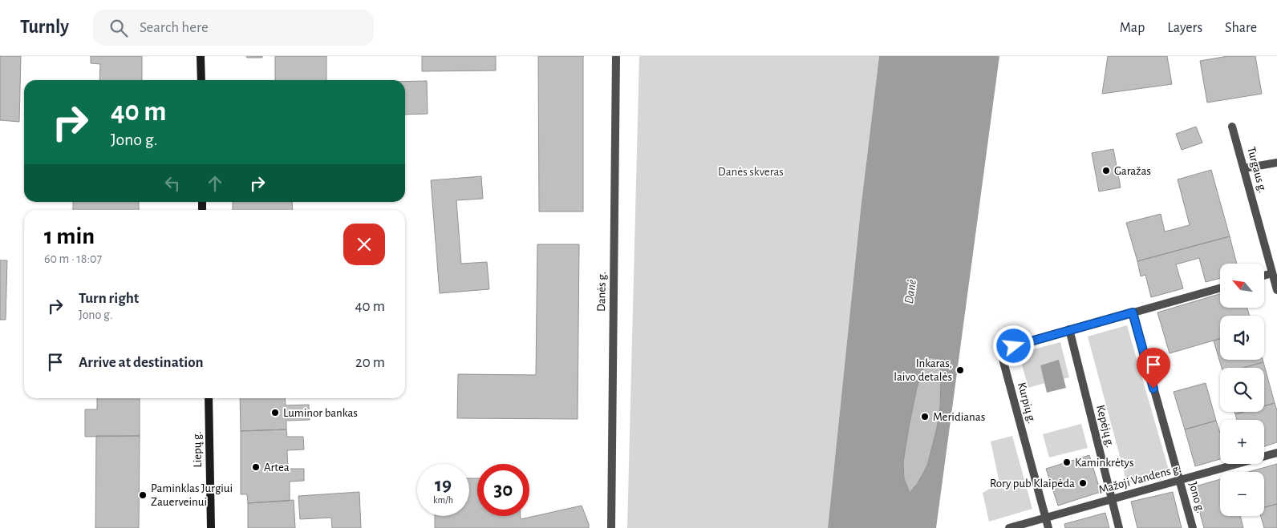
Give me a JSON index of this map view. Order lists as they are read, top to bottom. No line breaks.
{"streets":{"main road":["Liepų g."],"street":["Turgaus g.","Danės g.","Kurpių g.","Kepėjų g.","Mažoji Vandens g.","Jono g."]},"crossings":[["Kurpių g.","Kepėjų g."],["Kurpių g.","Mažoji Vandens g."],["Kurpių g.","Jono g."],["Kepėjų g.","Mažoji Vandens g."],["Mažoji Vandens g.","Jono g."]],"water":["Danė"],"parks":["Danės skveras"],"places":["Garažas","Inkaras, laivo detalės","Luminor bankas","Meridianas","Kaminkrėtys","Artea","Rory pub Klaipėda","Paminklas Jurgiui Zauerveinui"],"north":"top left","page":{"header":"Turnly","search":"Search here","nav":["Map","Layers","Share"],"turn":["40 m","Jono g."],"heading":["1 min","60 m · 18:07"],"map_buttons":["+","−"],"list":[{"name":"Turn right","note":"Jono g.","value":"40 m"},{"name":"Arrive at destination","value":"20 m"}],"speed":"19 km/h","limit":"30"}}
